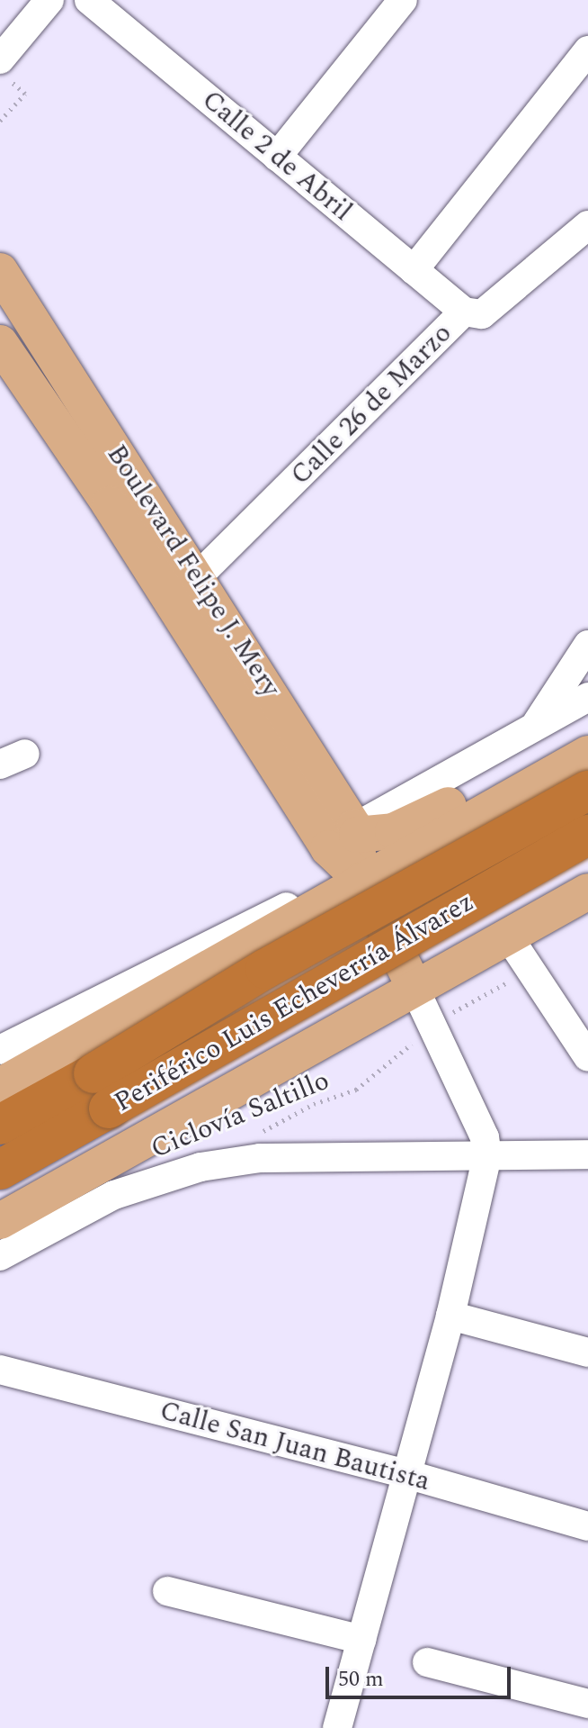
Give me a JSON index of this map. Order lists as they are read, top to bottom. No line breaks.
{"streets":{"highway":["Periférico Luis Echeverría Álvarez"],"main road":["Boulevard Felipe J. Mery"],"street":["Calle 2 de Abril","Calle 26 de Marzo","Calle San Juan Bautista"],"path":["Ciclovía Saltillo"]},"crossings":[["Calle 2 de Abril","Calle 26 de Marzo"],["Calle 26 de Marzo","Boulevard Felipe J. Mery"],["Boulevard Felipe J. Mery","Periférico Luis Echeverría Álvarez"],["Boulevard Felipe J. Mery","Ciclovía Saltillo"],["Periférico Luis Echeverría Álvarez","Ciclovía Saltillo"]],"scale_bar":"50 m"}
